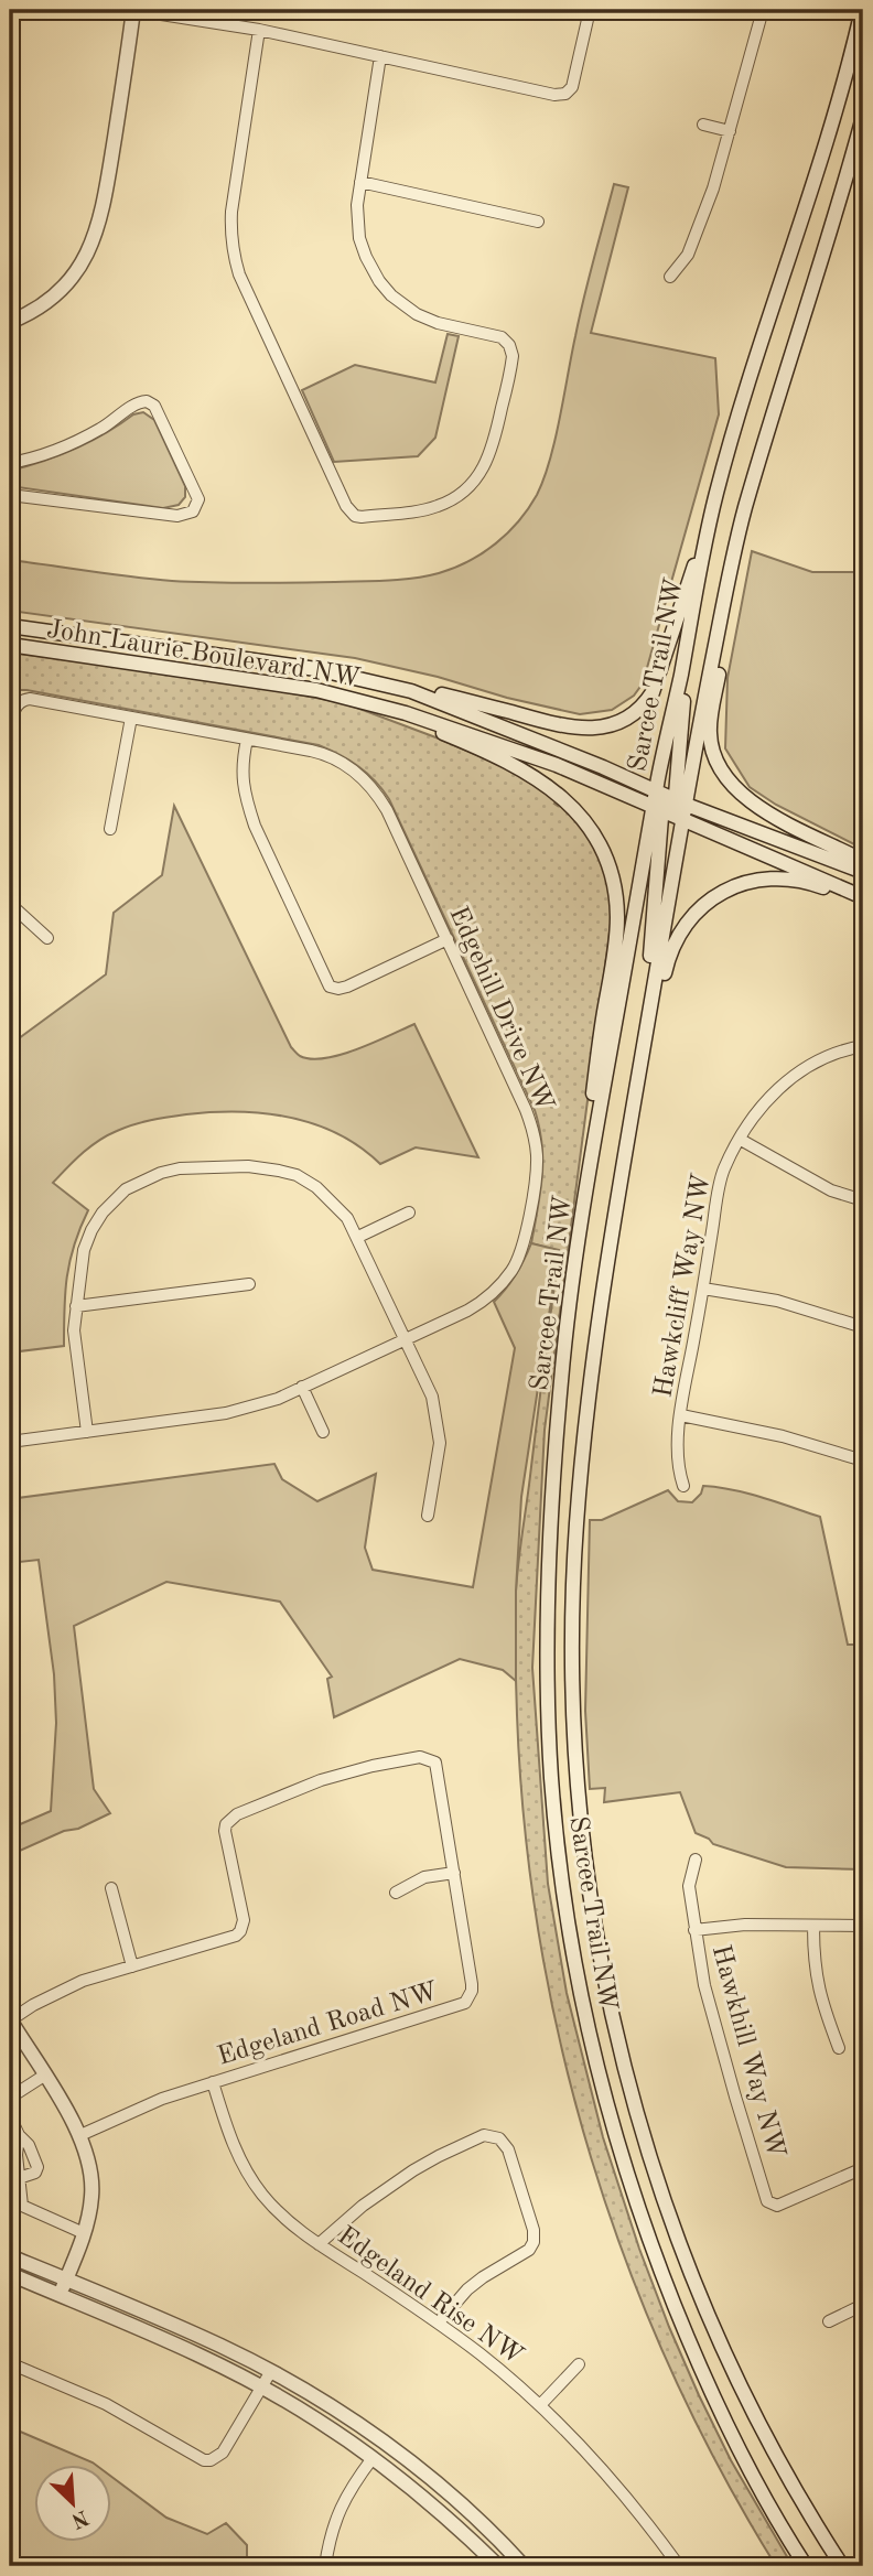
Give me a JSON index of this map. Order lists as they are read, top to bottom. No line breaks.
{"streets":{"main road":["John Laurie Boulevard NW","Sarcee Trail NW"],"street":["Edgehill Drive NW","Hawkcliff Way NW","Edgeland Road NW","Hawkhill Way NW","Edgeland Rise NW"]},"crossings":[["John Laurie Boulevard NW","Sarcee Trail NW"],["Edgeland Road NW","Edgeland Rise NW"]],"north":"bottom right"}
